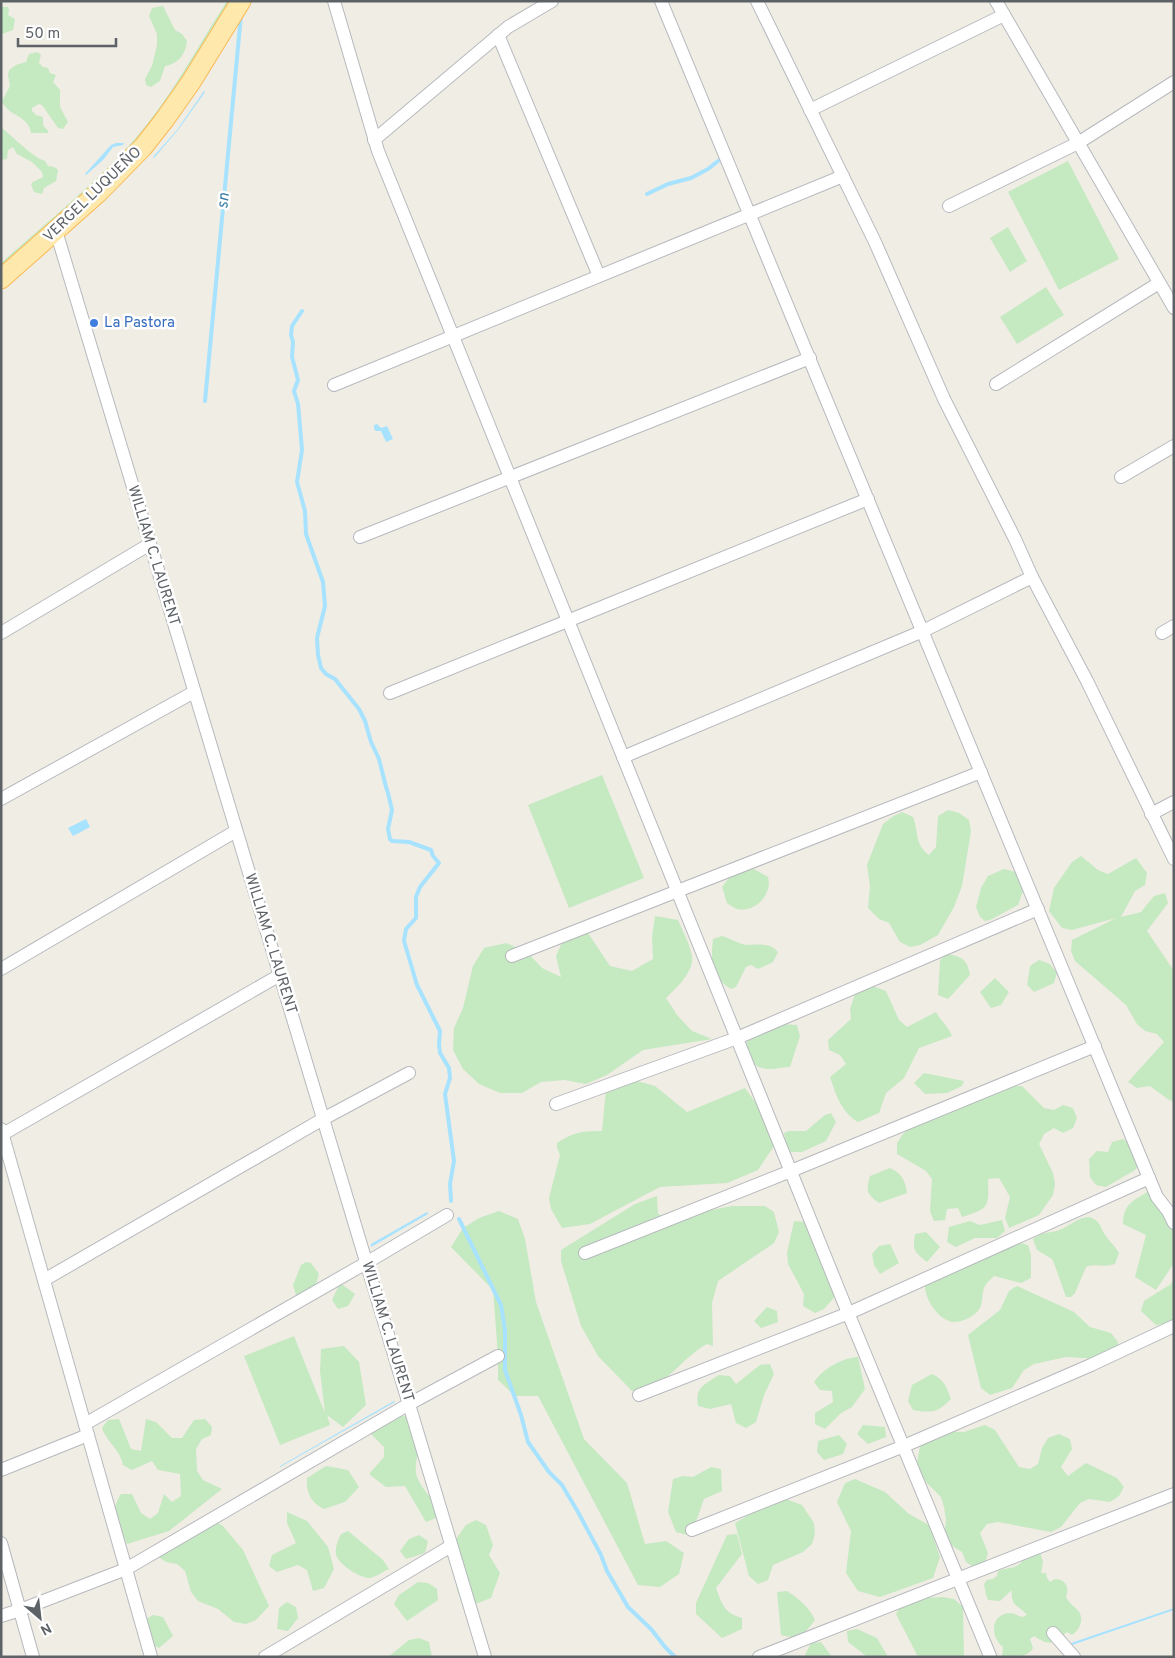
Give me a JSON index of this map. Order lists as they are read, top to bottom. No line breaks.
{"streets":{"main road":["VERGEL LUQUEÑO"],"street":["WILLIAM C. LAURENT"]},"crossings":[["VERGEL LUQUEÑO","WILLIAM C. LAURENT"]],"water":["sn"],"places":["La Pastora"],"scale_bar":"50 m","north":"bottom right"}
